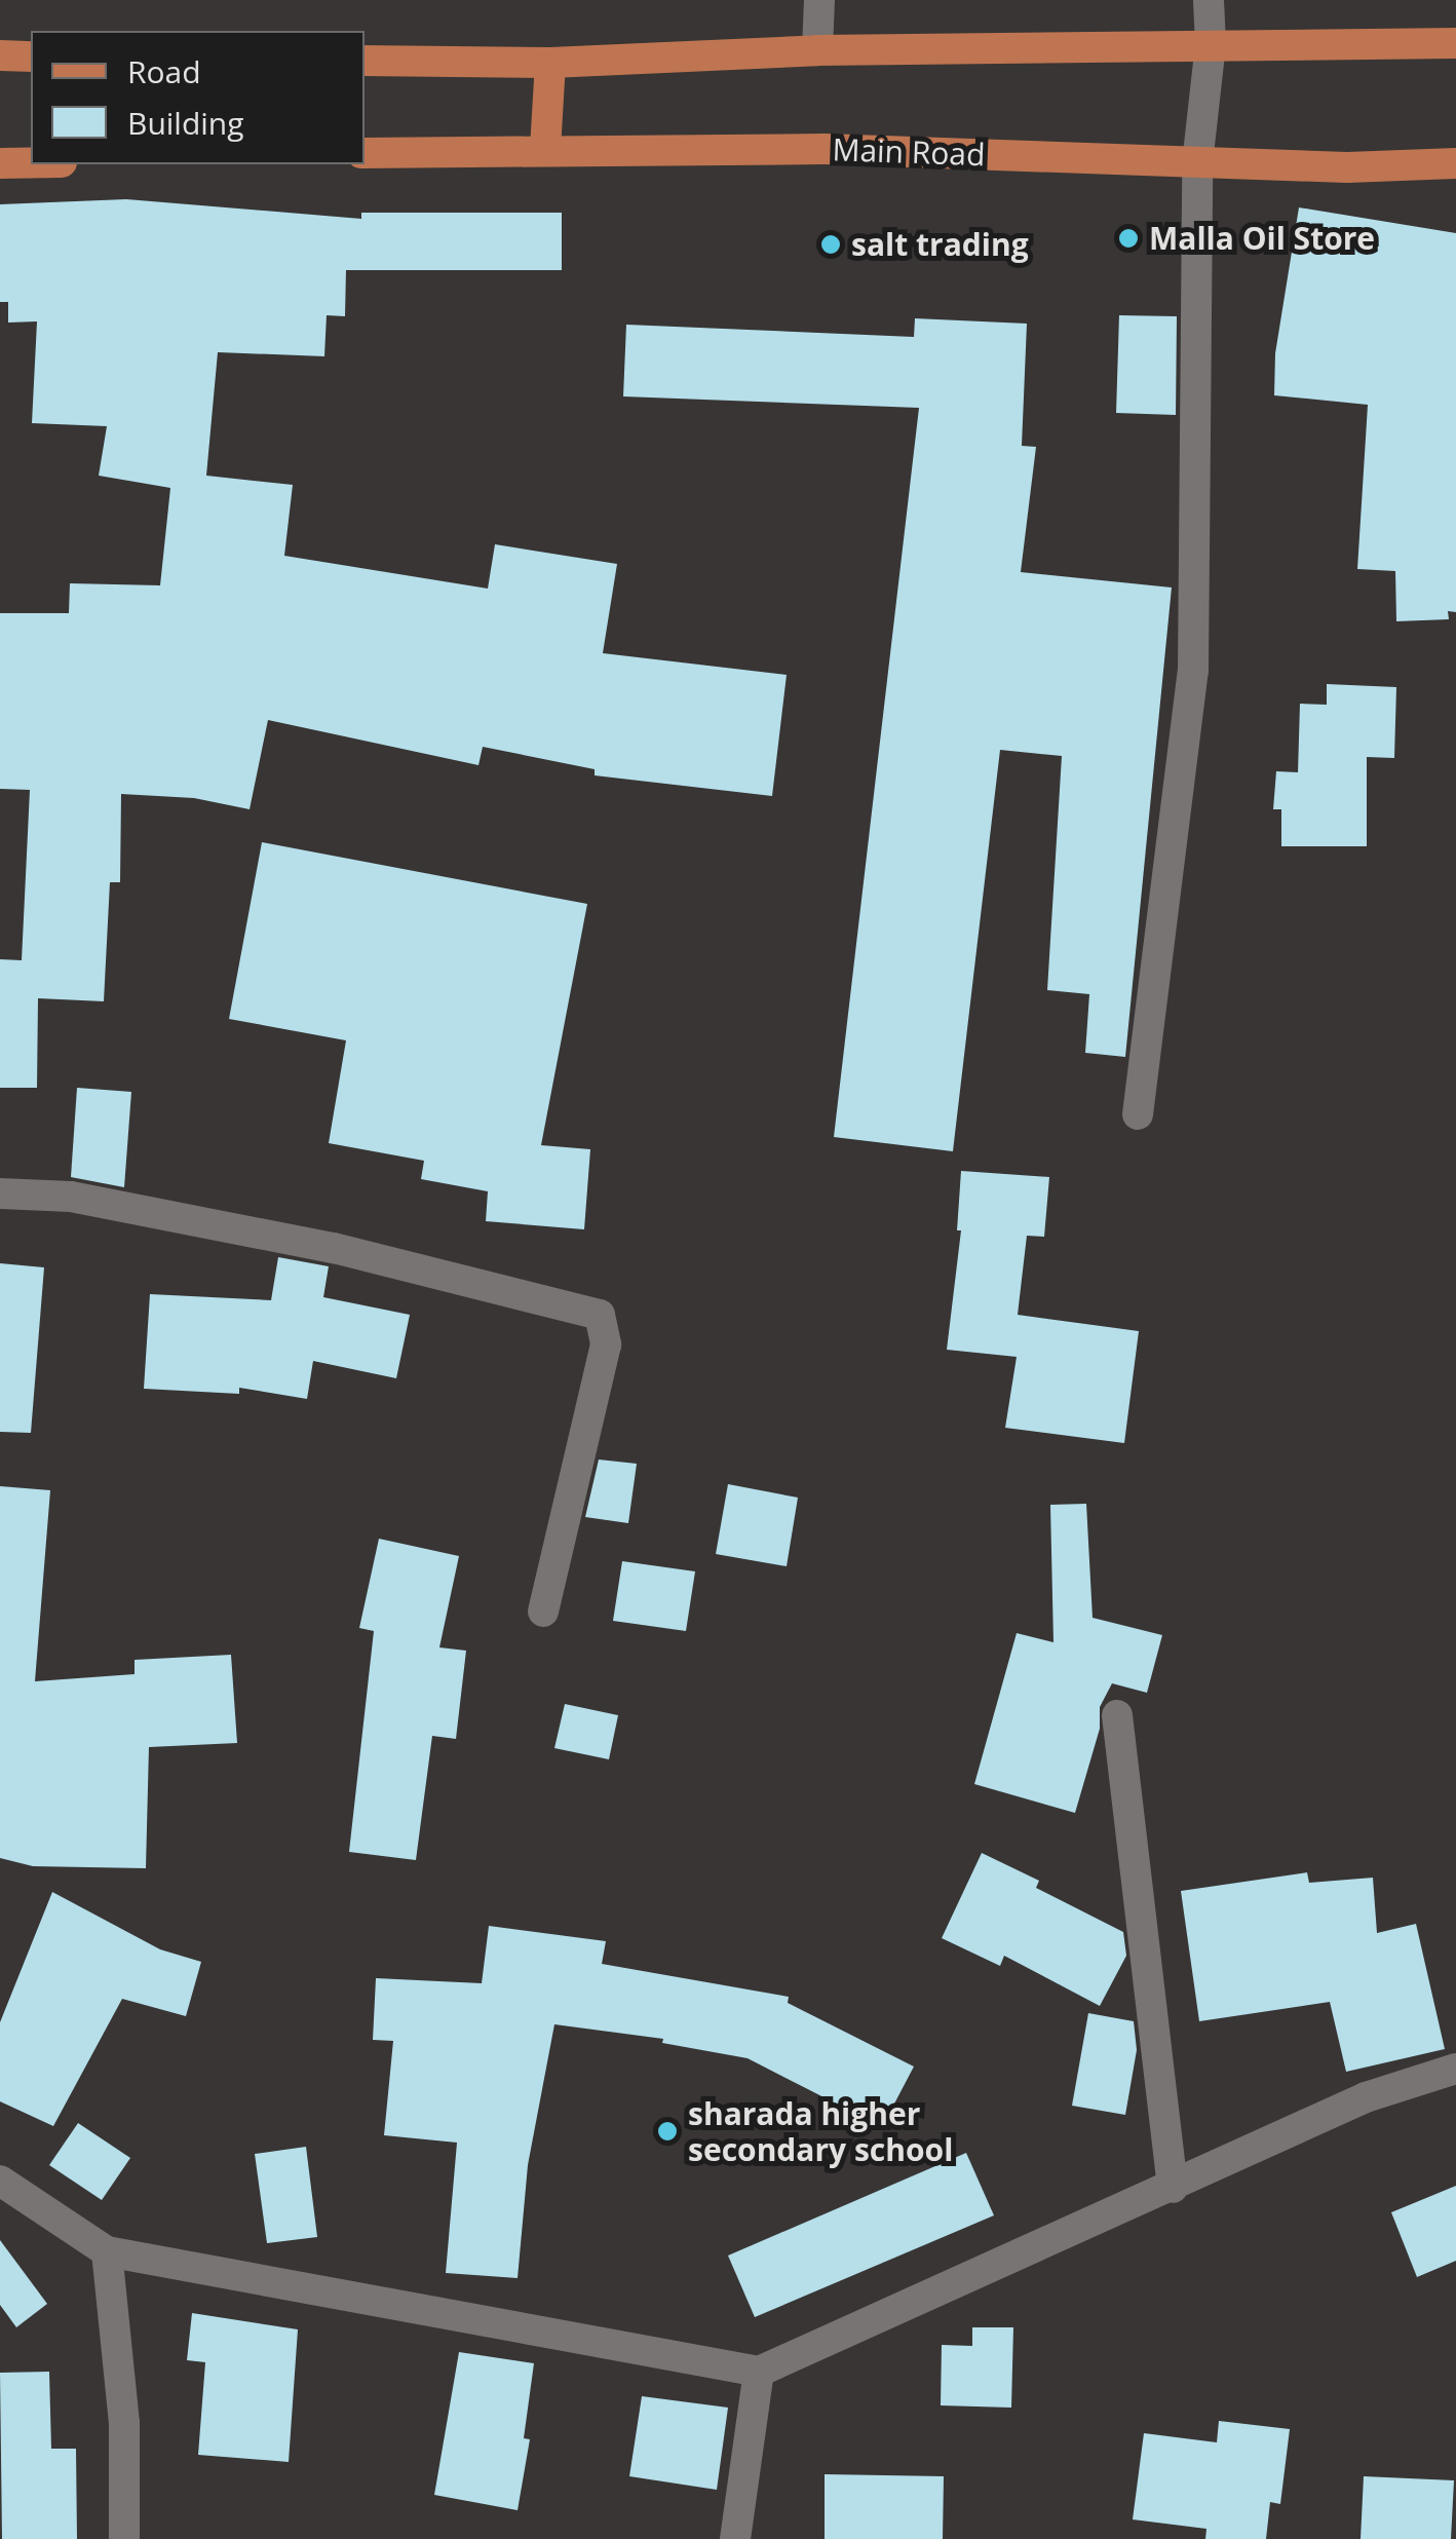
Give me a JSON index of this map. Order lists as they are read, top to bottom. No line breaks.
{"streets":{"main road":["Main Road"]},"places":["Malla Oil Store","salt trading","sharada higher secondary school"],"legend":["Road","Building"]}
